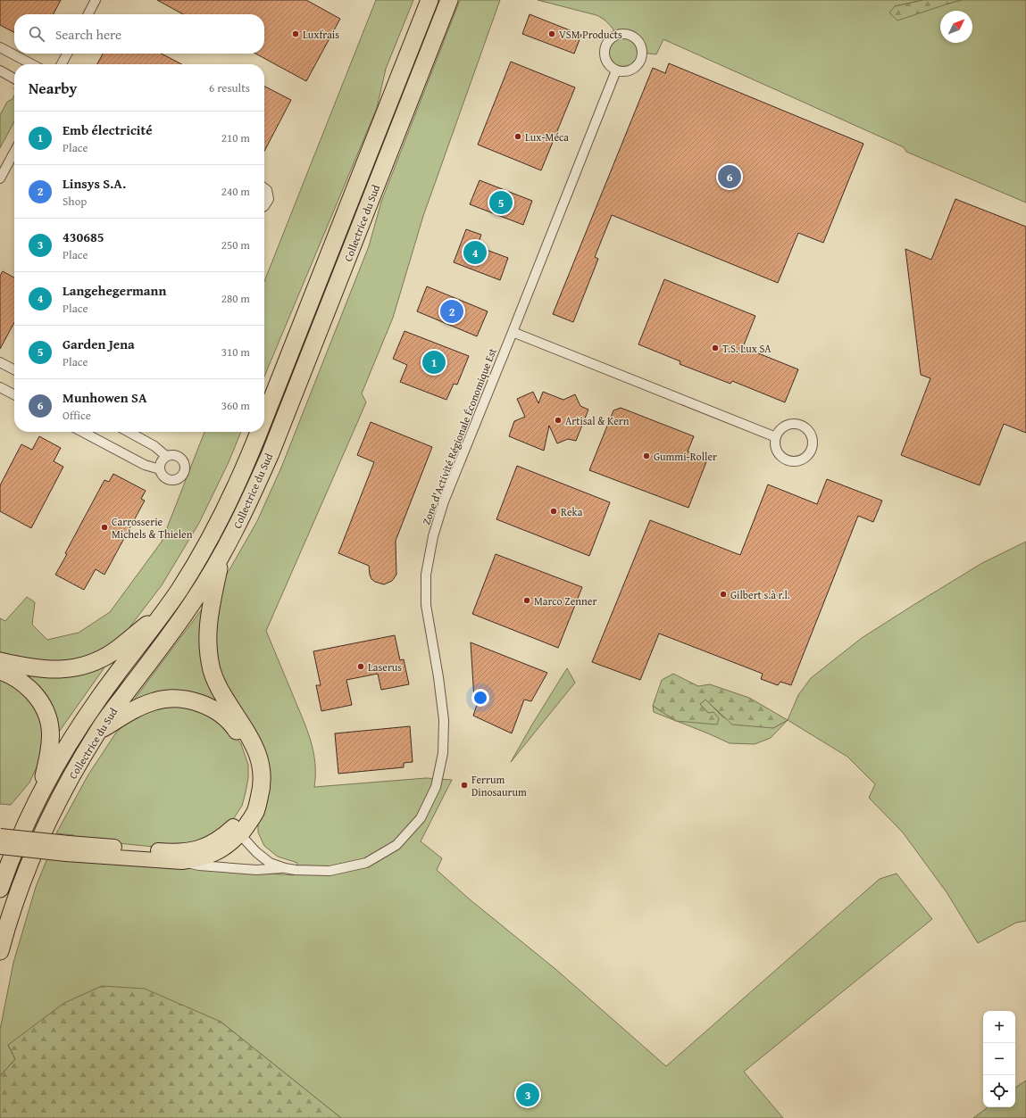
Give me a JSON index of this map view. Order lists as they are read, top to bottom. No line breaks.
{"streets":{"highway":["Collectrice du Sud"],"street":["Zone d'Activité Régionale Économique Est"]},"places":["Luxfrais","VSM Products","Lux-Méca","T.S. Lux SA","Artisal & Kern","Gummi-Roller","Reka","Carrosserie Michels & Thielen","Gilbert s.à r.l.","Marco Zenner","Laserus","Ferrum Dinosaurum"],"north":"top right","page":{"search":"Search here","heading":["Nearby","6 results"],"list":[{"mark":"1","name":"Emb électricité","note":"Place","value":"210 m"},{"mark":"2","name":"Linsys S.A.","note":"Shop","value":"240 m"},{"mark":"3","name":"430685","note":"Place","value":"250 m"},{"mark":"4","name":"Langehegermann","note":"Place","value":"280 m"},{"mark":"5","name":"Garden Jena","note":"Place","value":"310 m"},{"mark":"6","name":"Munhowen SA","note":"Office","value":"360 m"}],"pins":["6","5","4","2","1","3"],"map_buttons":["+","−"]}}
